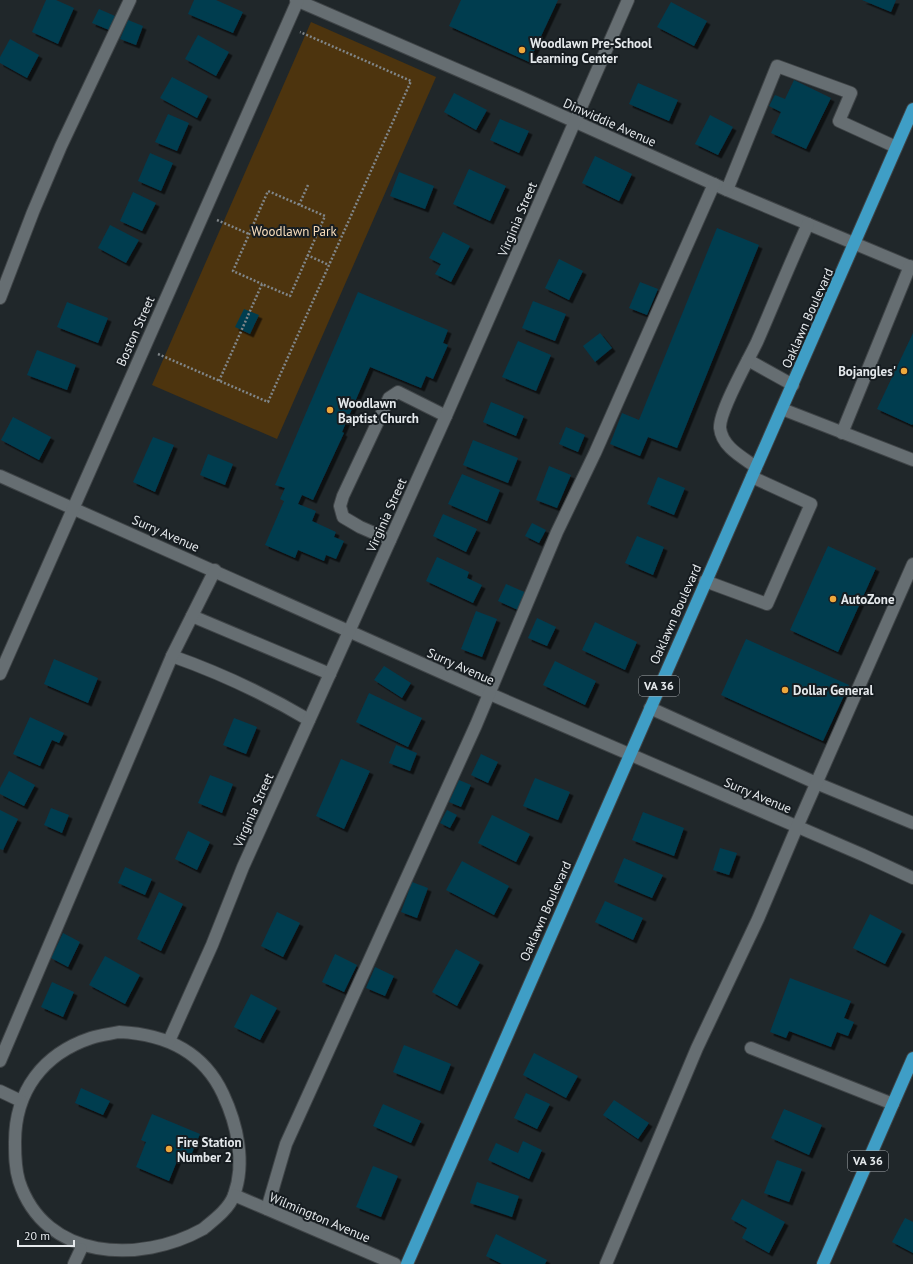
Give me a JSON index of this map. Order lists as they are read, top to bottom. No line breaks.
{"streets":{"highway":["Oaklawn Boulevard","VA 36"],"street":["Dinwiddie Avenue","Virginia Street","Boston Street","Surry Avenue","Wilmington Avenue"]},"crossings":[["Dinwiddie Avenue","Virginia Street"],["Dinwiddie Avenue","Oaklawn Boulevard"],["Dinwiddie Avenue","Boston Street"],["Virginia Street","Surry Avenue"],["Oaklawn Boulevard","Surry Avenue"],["Boston Street","Surry Avenue"]],"parks":["Woodlawn Park"],"places":["Woodlawn Pre-School Learning Center","Bojangles'","Woodlawn Baptist Church","AutoZone","Dollar General","Fire Station Number 2"],"scale_bar":"20 m"}
